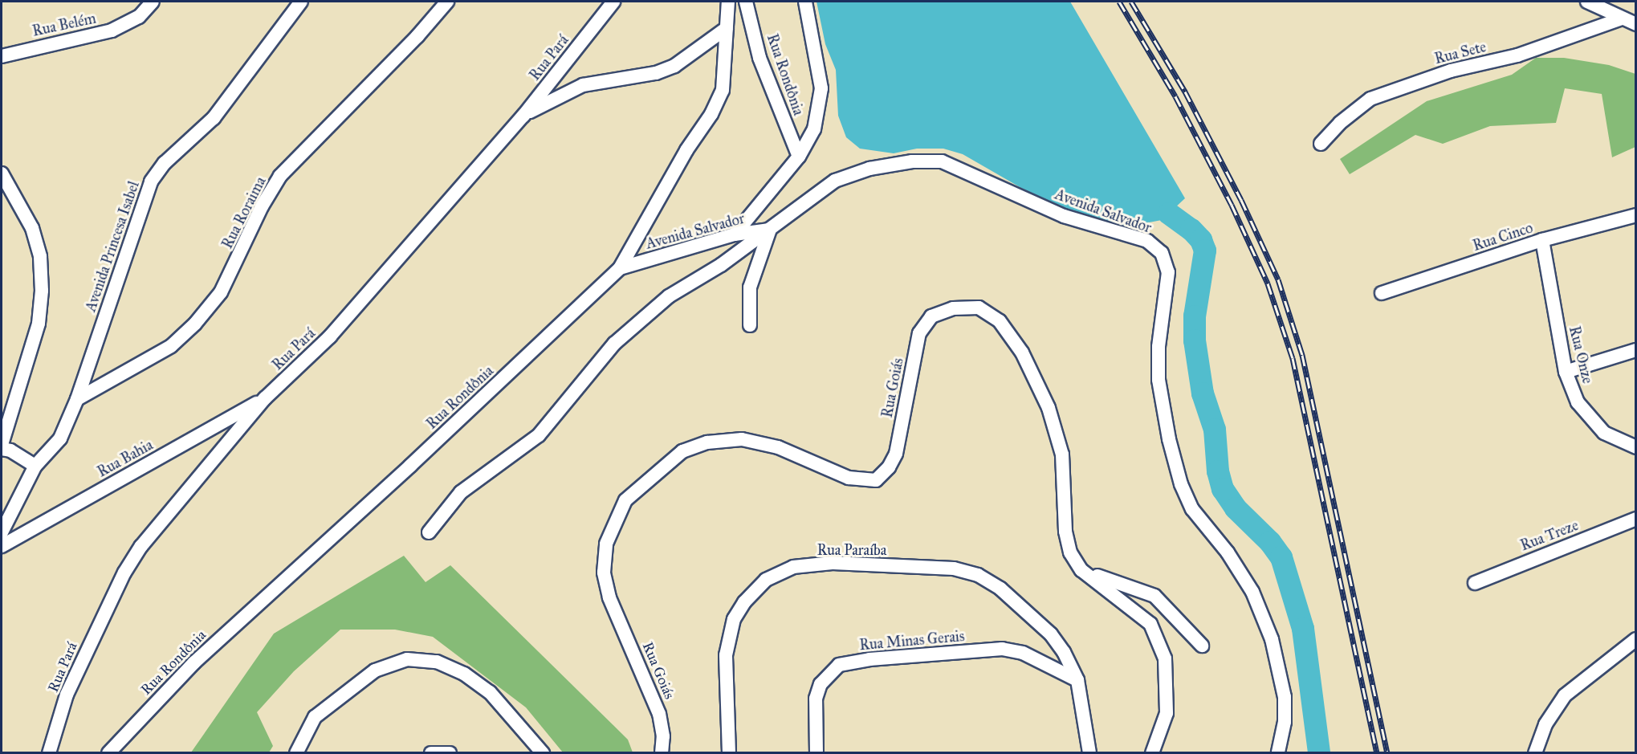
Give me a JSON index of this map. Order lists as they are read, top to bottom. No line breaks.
{"streets":{"street":["Rua Belém","Rua Sete","Rua Pará","Rua Rondônia","Avenida Salvador","Rua Roraima","Rua Cinco","Avenida Princesa Isabel","Rua Onze","Rua Goiás","Rua Bahia","Rua Treze","Rua Paraíba","Rua Minas Gerais"]},"crossings":[["Rua Pará","Rua Bahia"],["Rua Rondônia","Avenida Salvador"],["Rua Roraima","Avenida Princesa Isabel"],["Rua Cinco","Rua Onze"],["Rua Paraíba","Rua Minas Gerais"]]}
